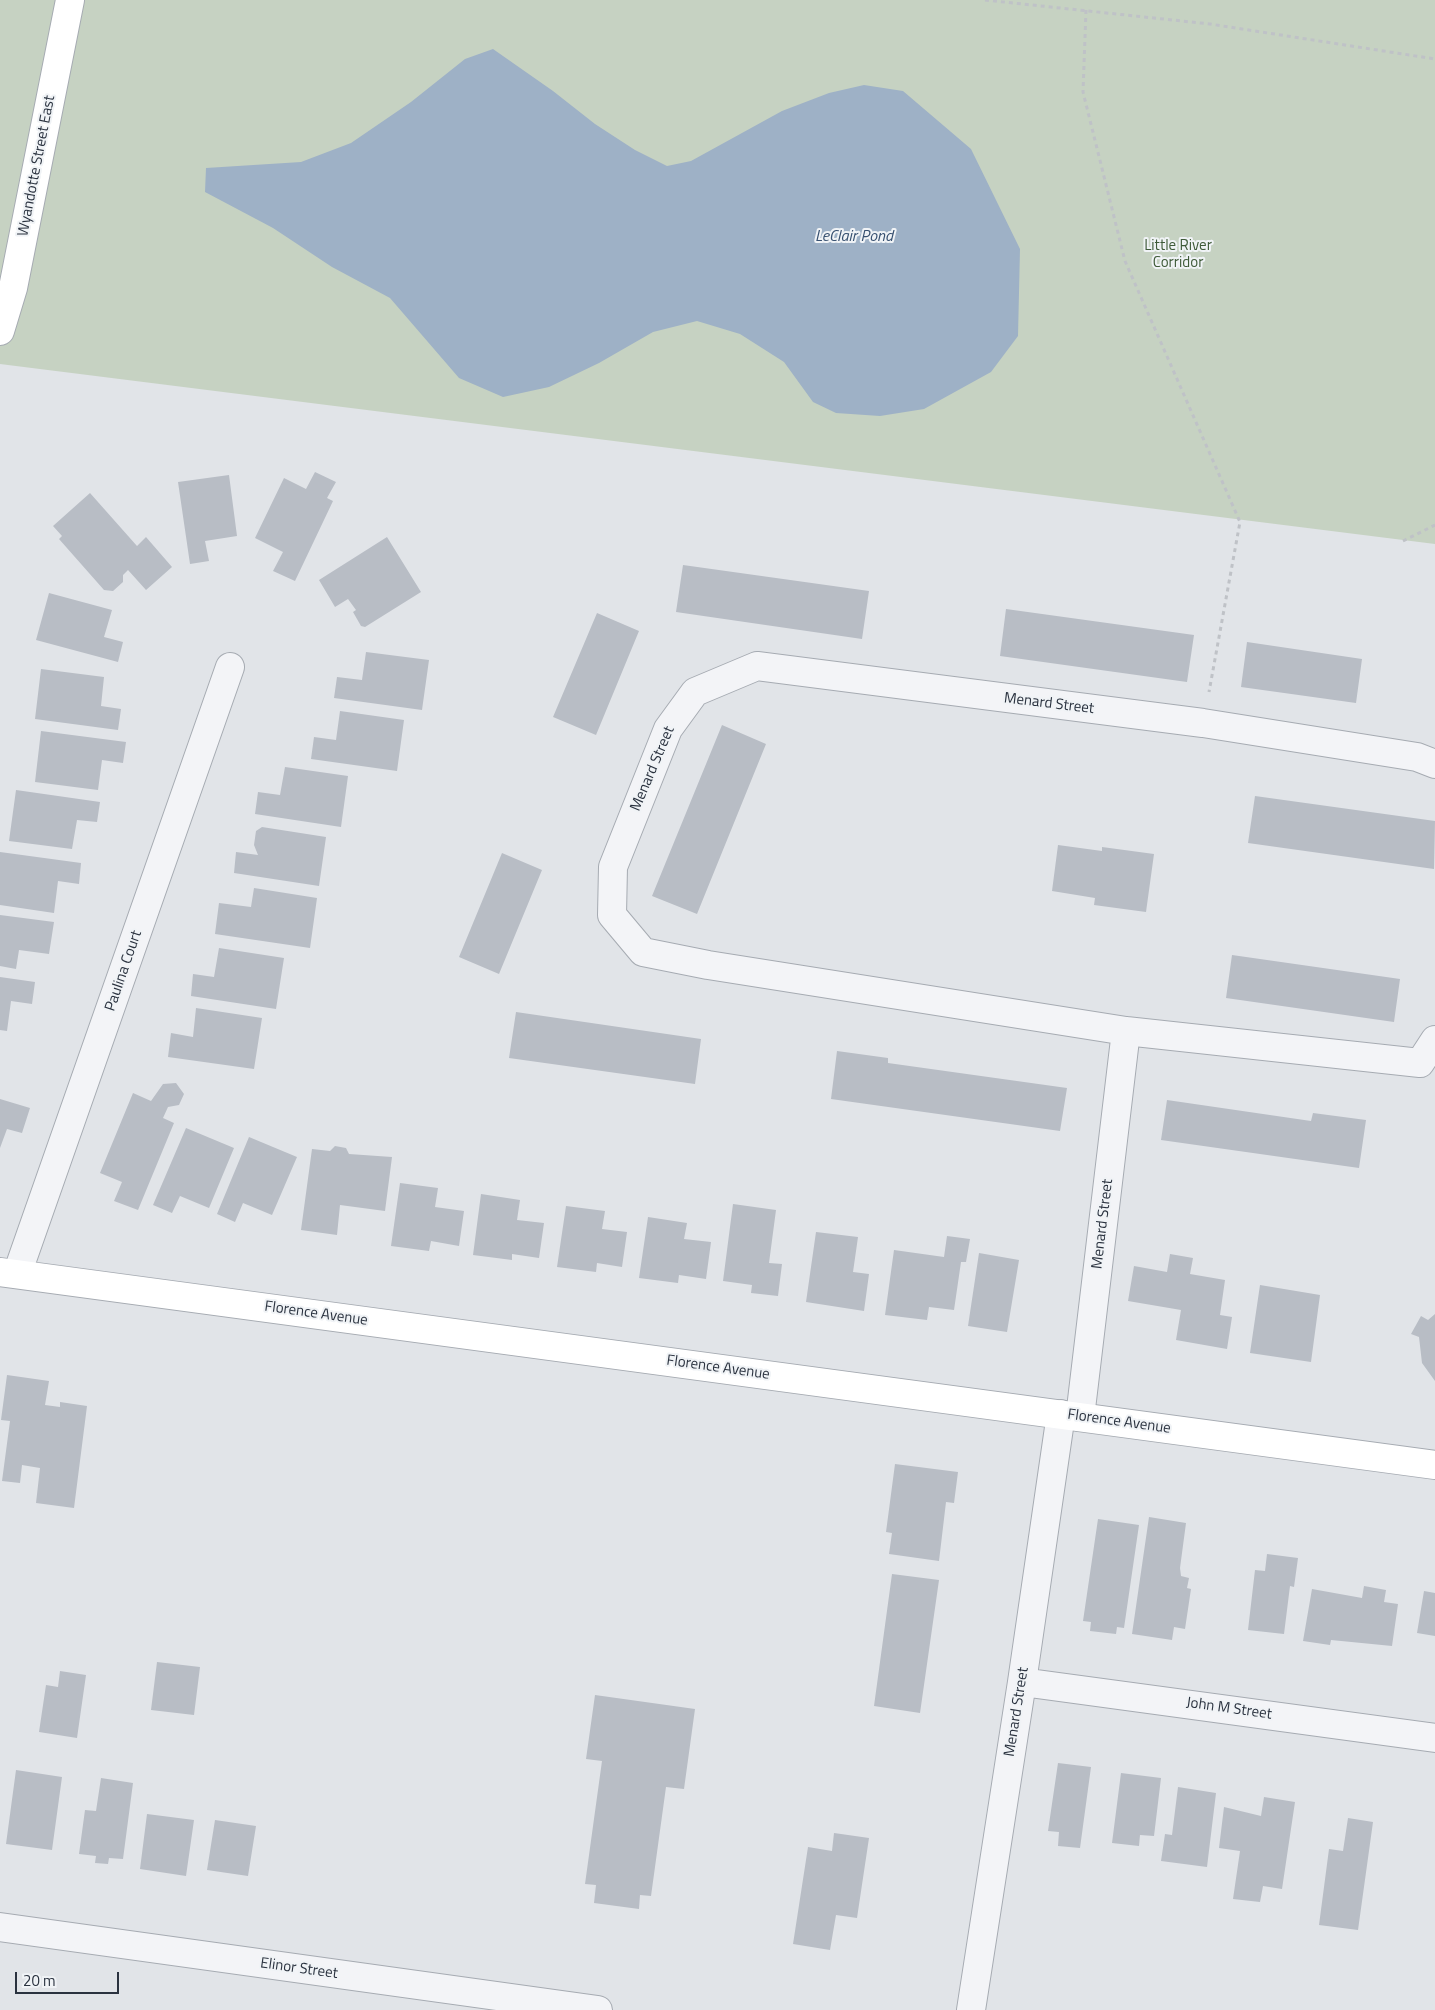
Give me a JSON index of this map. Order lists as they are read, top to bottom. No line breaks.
{"streets":{"street":["Wyandotte Street East","Menard Street","Paulina Court","Florence Avenue","John M Street","Elinor Street"]},"crossings":[["Menard Street","Florence Avenue"],["Menard Street","John M Street"],["Paulina Court","Florence Avenue"]],"water":["LeClair Pond"],"parks":["Little River Corridor"],"scale_bar":"20 m"}
